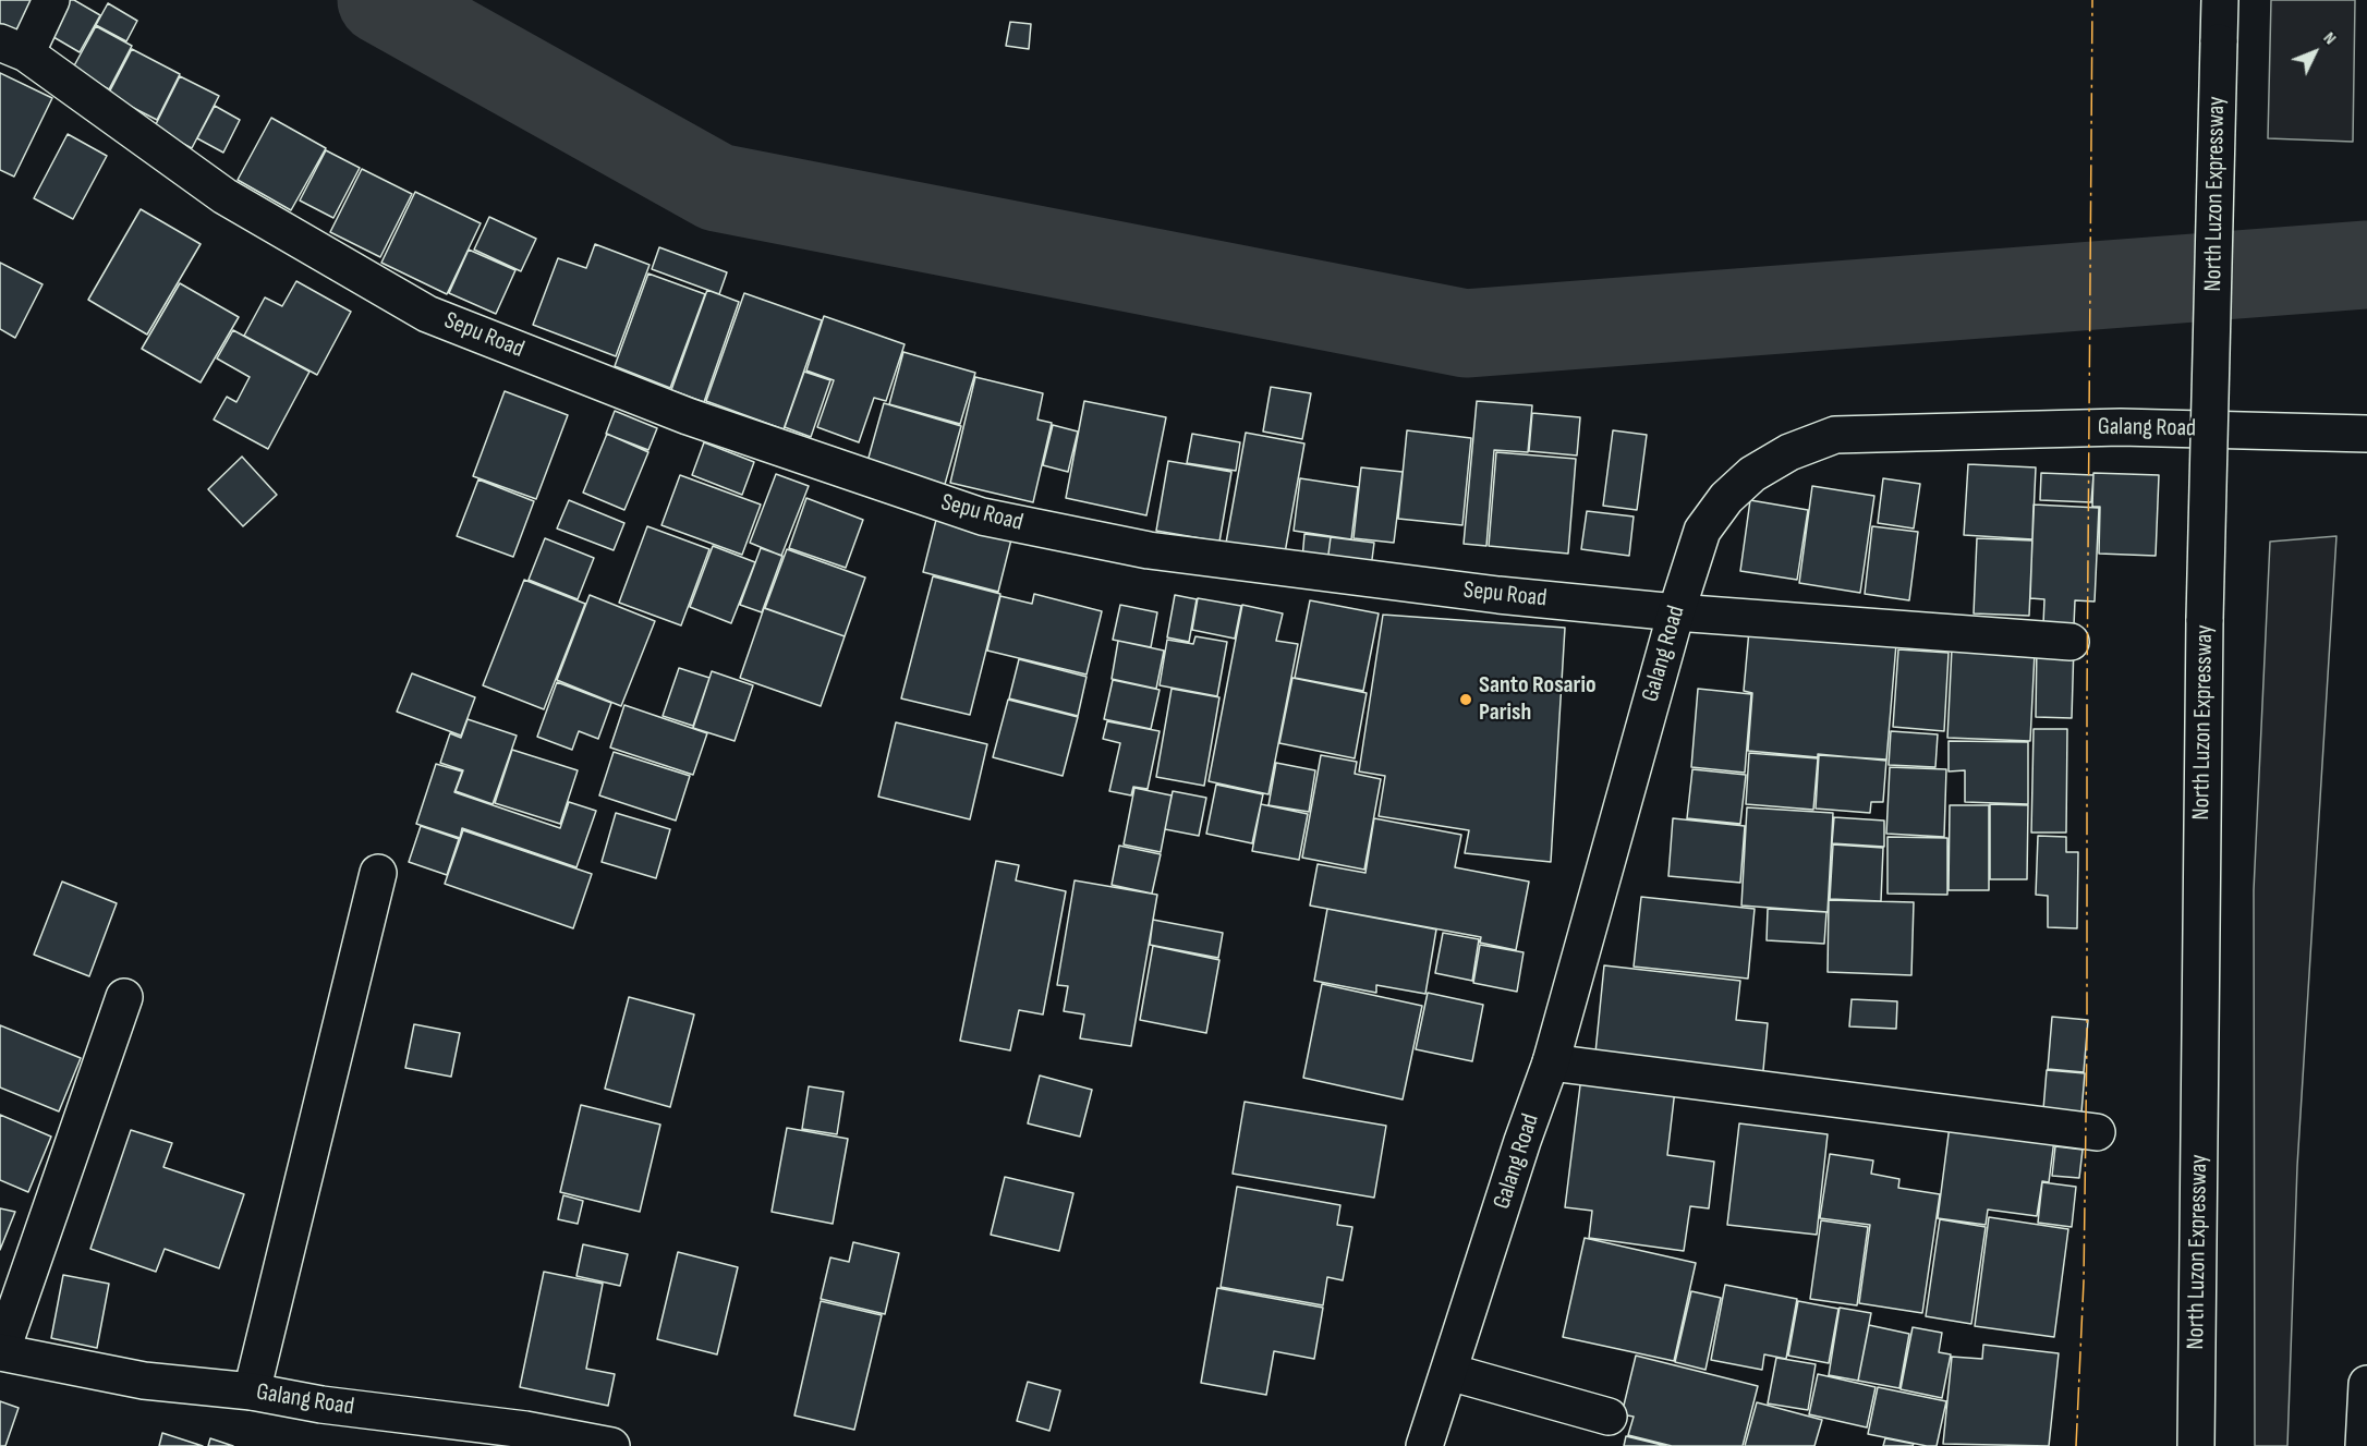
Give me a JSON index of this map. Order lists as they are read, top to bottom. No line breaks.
{"streets":{"main road":["North Luzon Expressway","Sepu Road","Galang Road"]},"crossings":[["Sepu Road","Galang Road"]],"places":["Santo Rosario Parish"],"north":"top right"}
